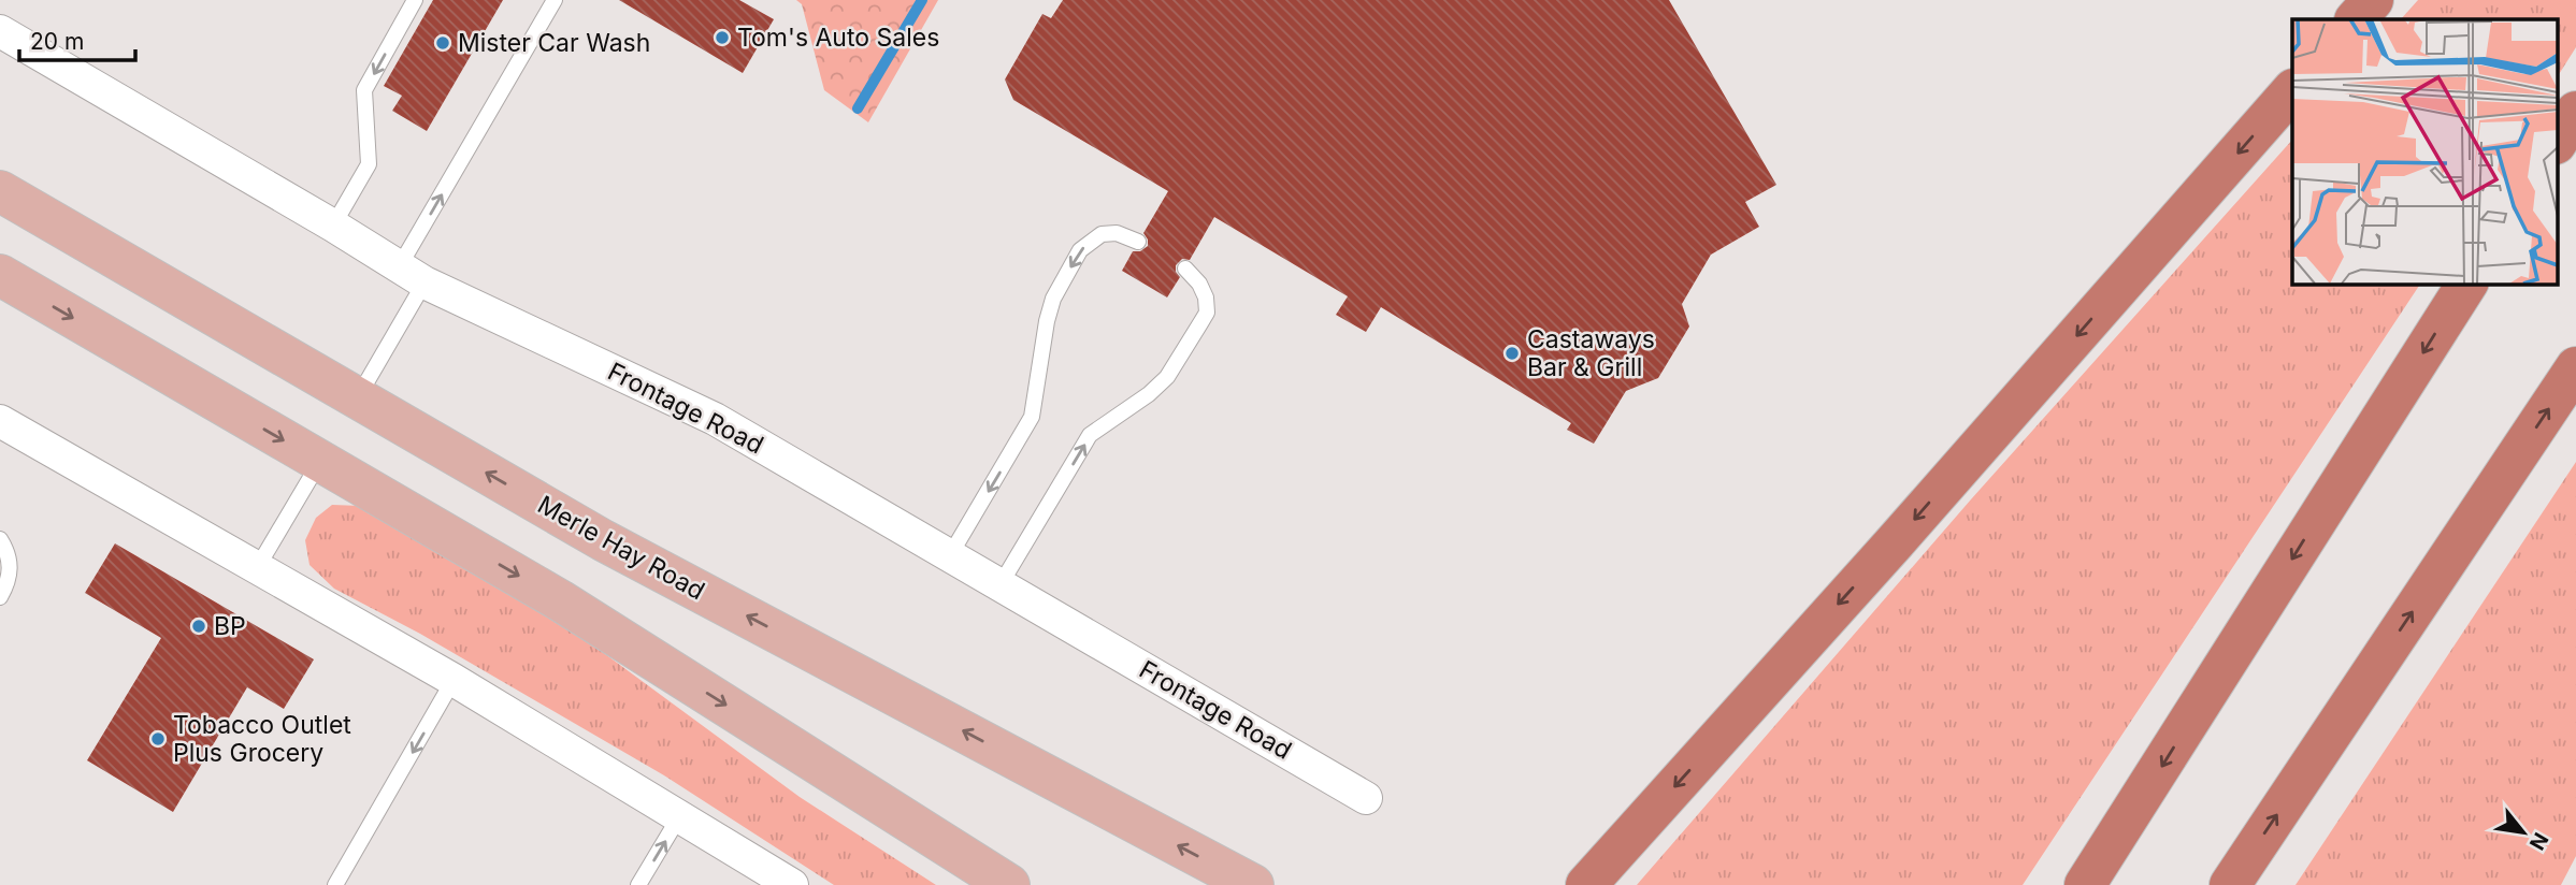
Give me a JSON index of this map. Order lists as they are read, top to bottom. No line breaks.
{"streets":{"main road":["Merle Hay Road"],"street":["Frontage Road"]},"places":["Tom's Auto Sales","Mister Car Wash","Castaways Bar & Grill","BP","Tobacco Outlet Plus Grocery"],"scale_bar":"20 m","north":"bottom right"}
